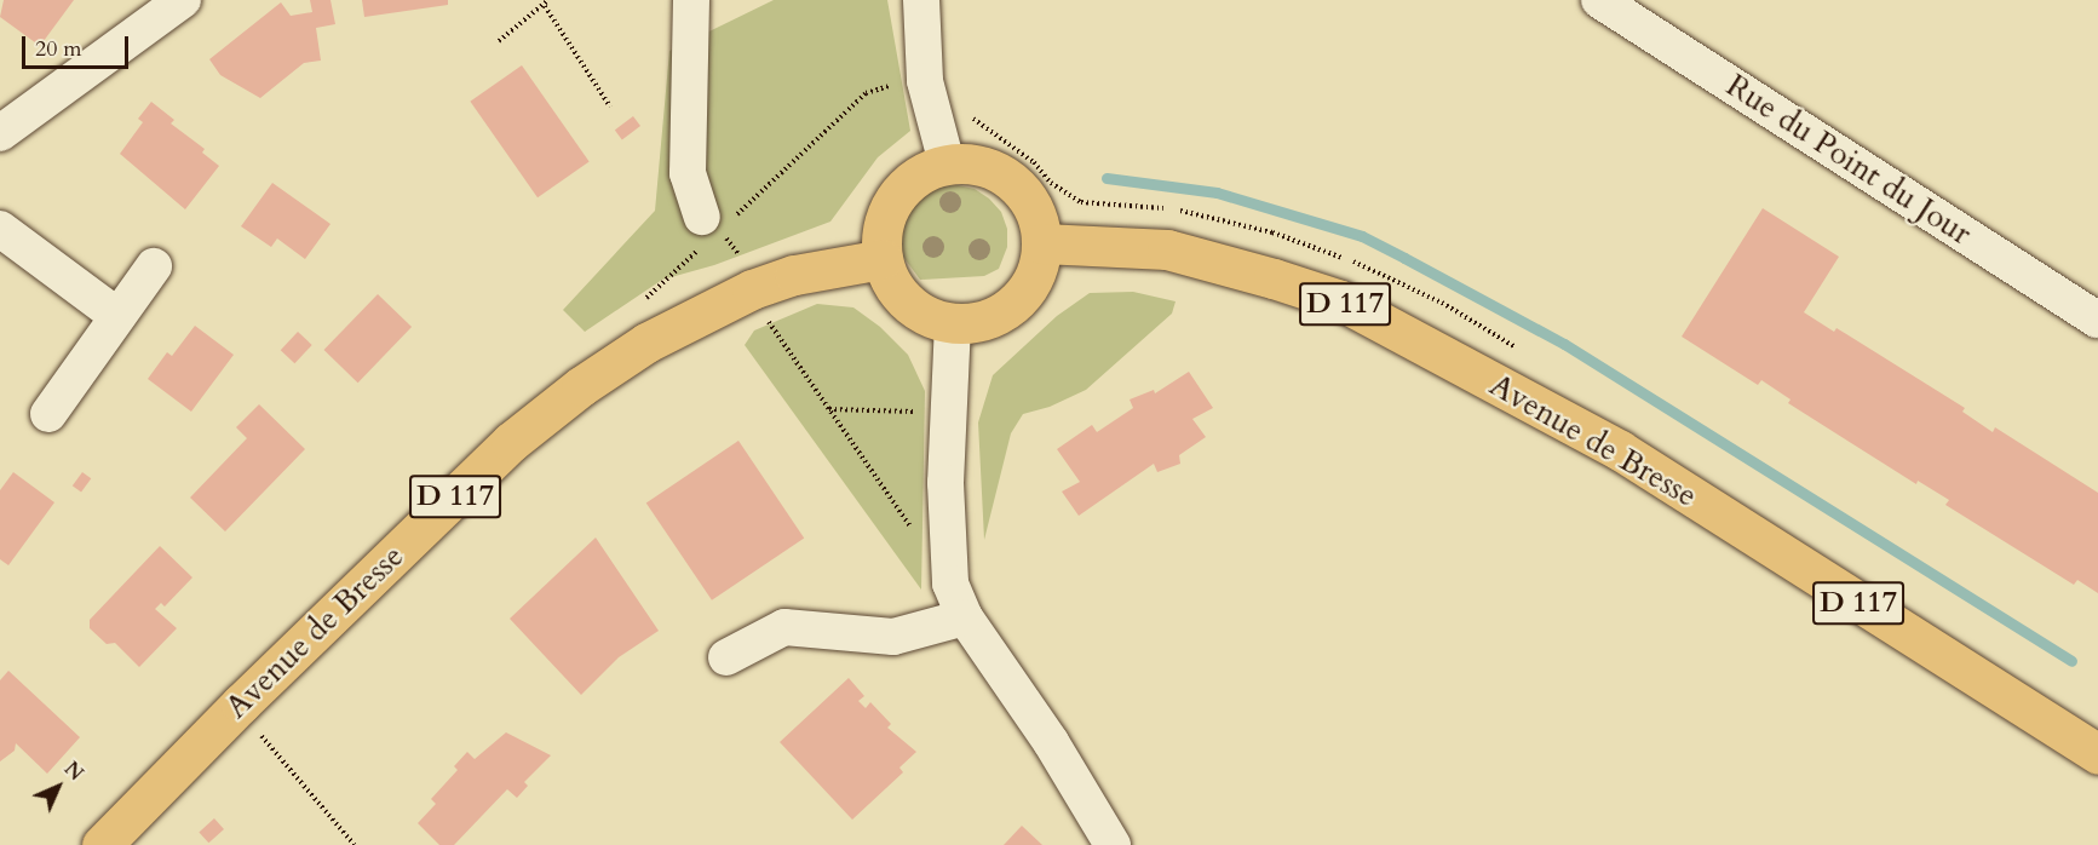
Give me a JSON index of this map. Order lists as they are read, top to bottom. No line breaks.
{"streets":{"main road":["D 117","Avenue de Bresse"],"street":["Rue du Point du Jour"]},"scale_bar":"20 m","north":"top right"}
